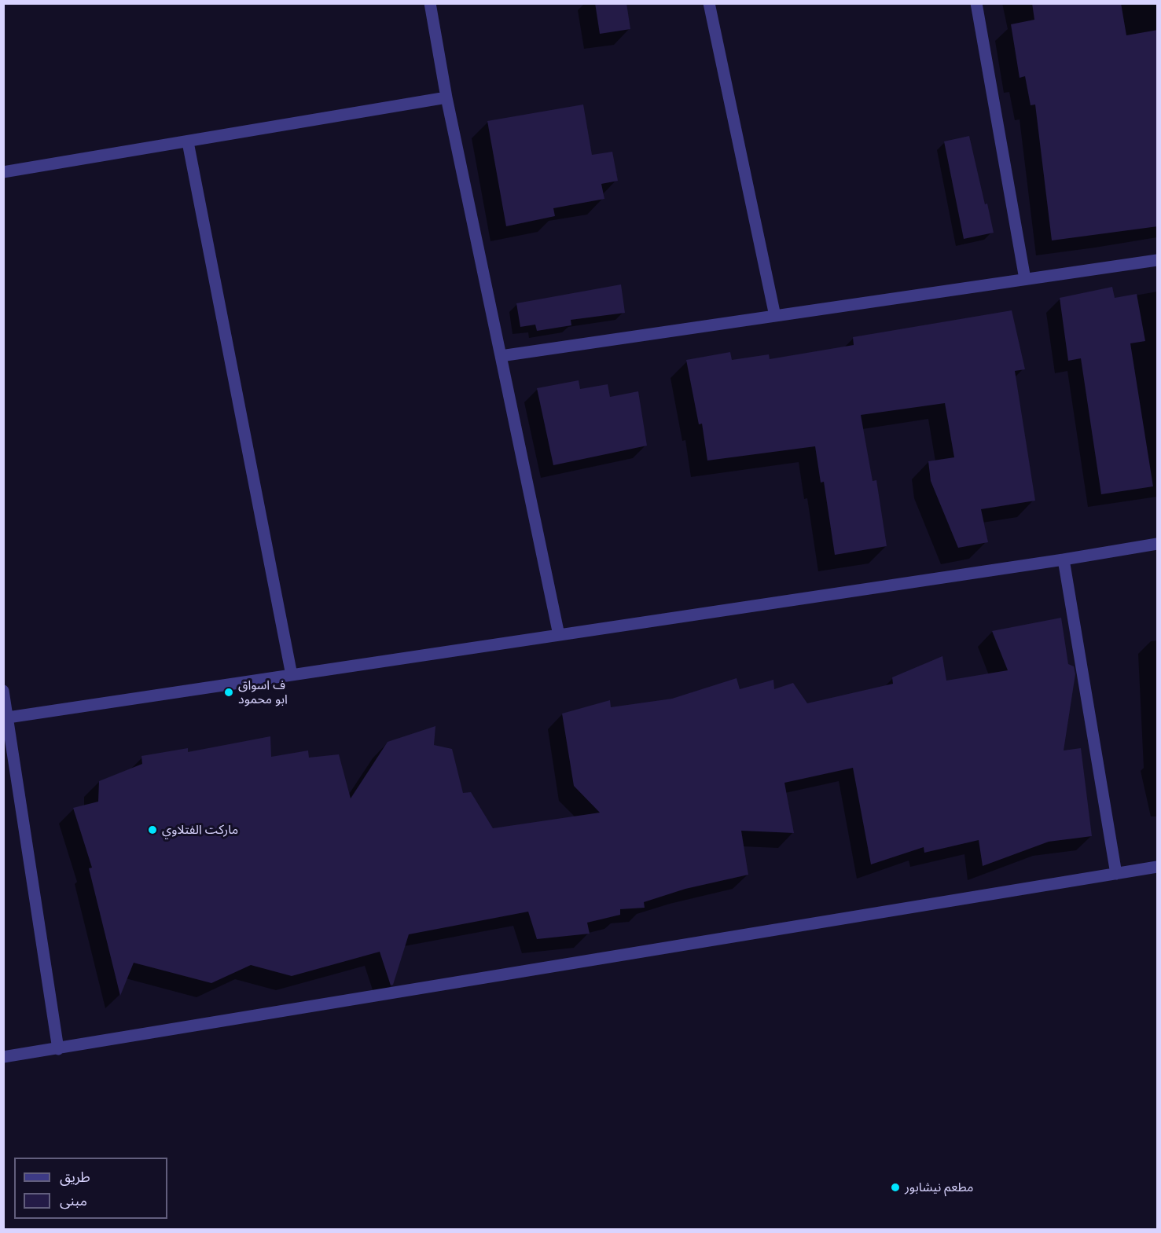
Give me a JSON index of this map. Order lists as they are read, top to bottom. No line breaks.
{"places":["ف اسواق ابو محمود","ماركت الفتلاوي","مطعم نيشابور"],"legend":["طريق","مبنى"]}
